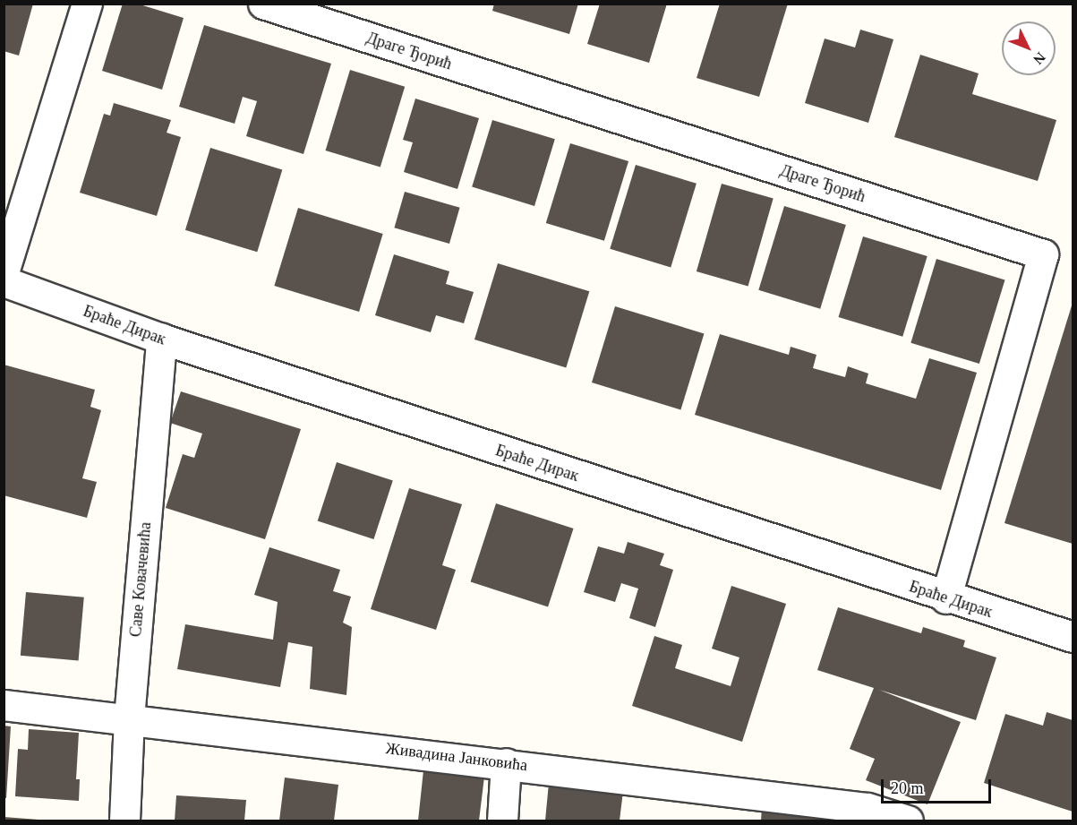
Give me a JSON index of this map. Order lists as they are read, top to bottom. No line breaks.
{"streets":{"street":["Драге Ђорић","Браће Дирак","Саве Ковачевића","Живадина Јанковића"]},"crossings":[["Драге Ђорић","Браће Дирак"],["Браће Дирак","Саве Ковачевића"],["Саве Ковачевића","Живадина Јанковића"]],"scale_bar":"20 m","north":"bottom right"}
